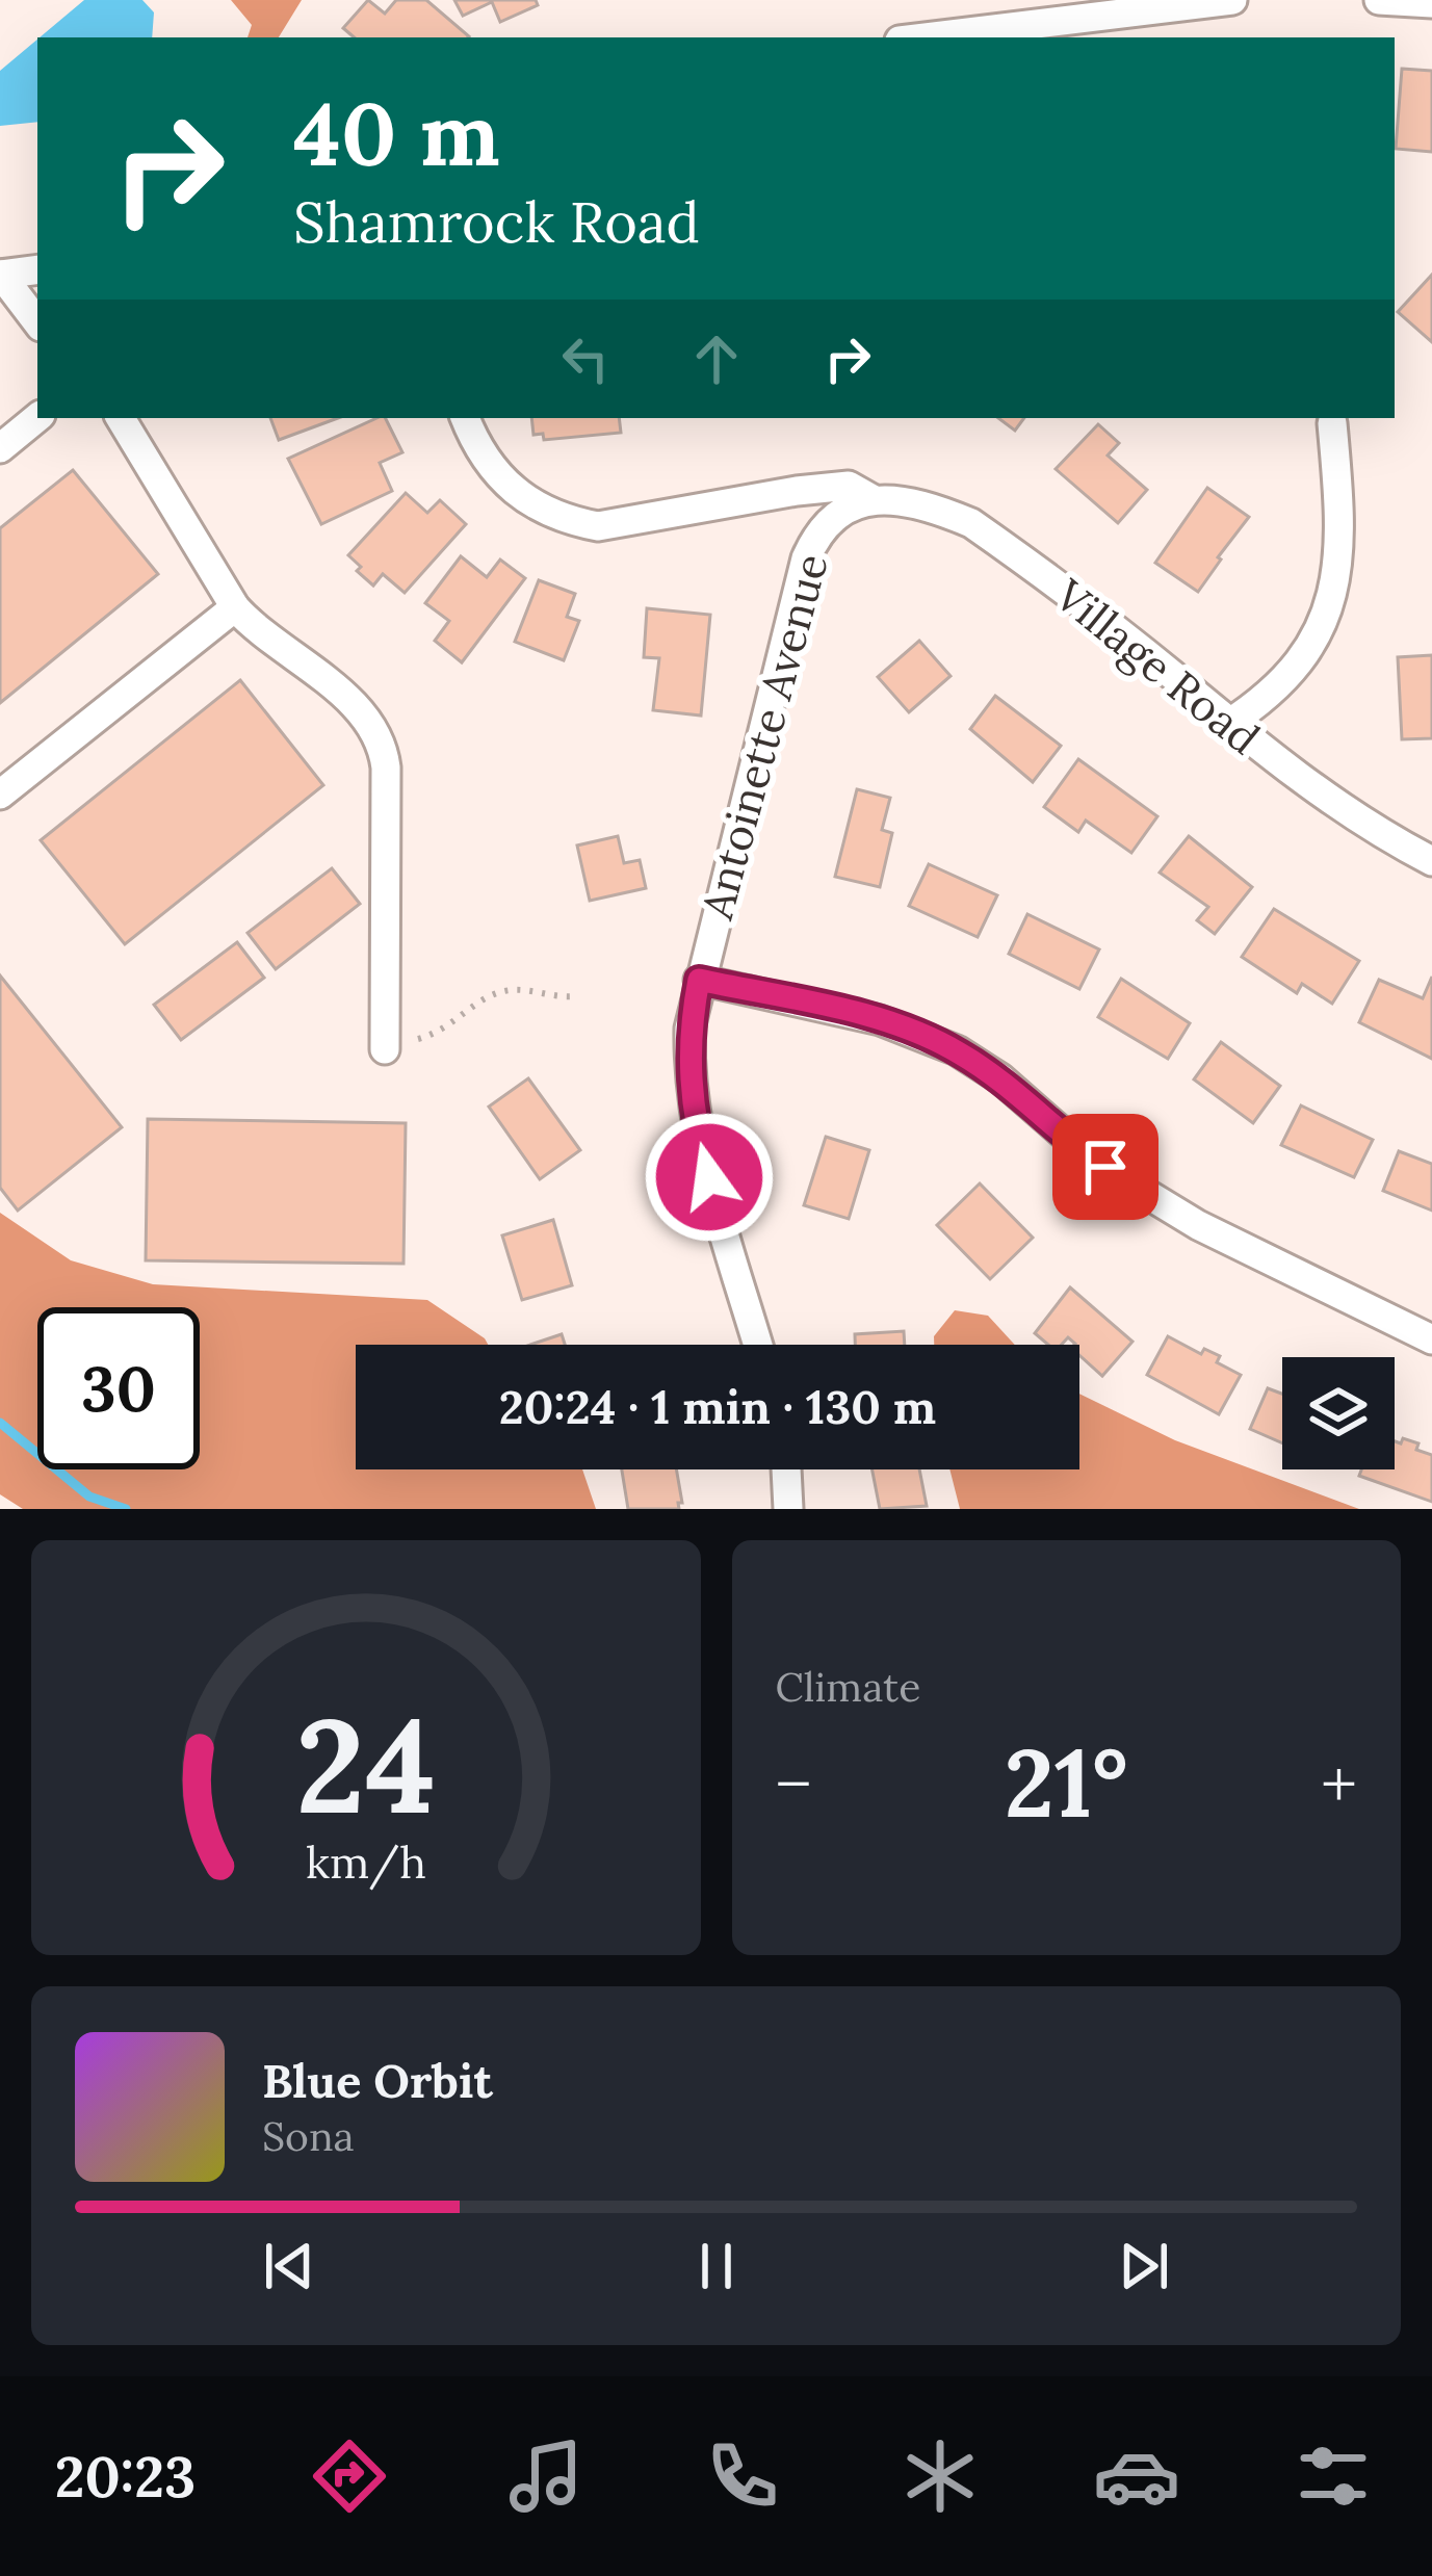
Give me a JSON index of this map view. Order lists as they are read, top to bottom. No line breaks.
{"streets":{"street":["Village Road","Antoinette Avenue"]},"crossings":[["Village Road","Antoinette Avenue"]],"page":{"turn":["40 m","Shamrock Road"],"limit":"30","trip":"20:24 · 1 min · 130 m","tile":"Climate","heat":["−","21°","+"],"song":["Blue Orbit","Sona"],"tabs":"20:23","gauge":["24","km/h"]}}
